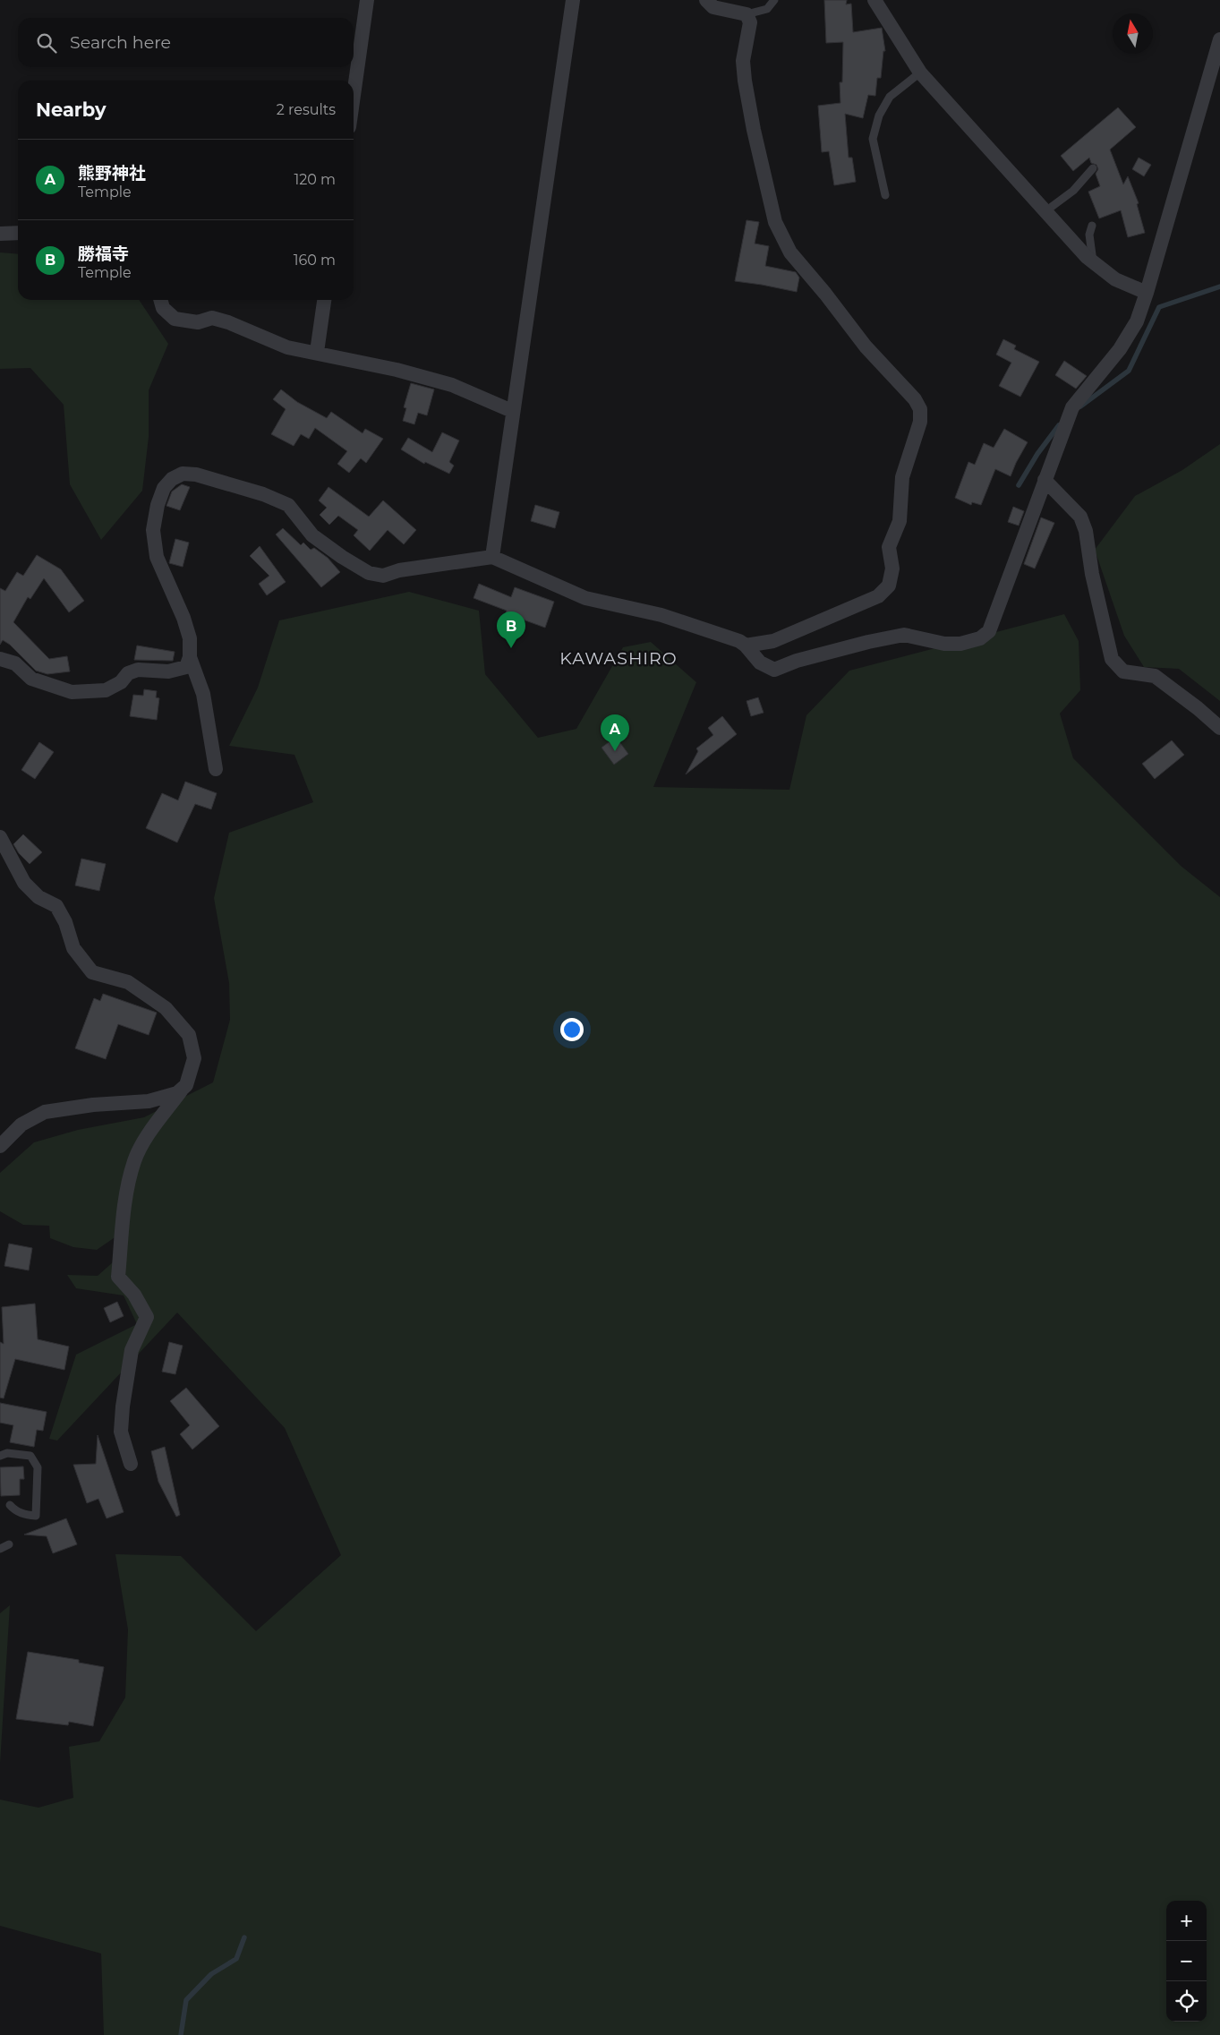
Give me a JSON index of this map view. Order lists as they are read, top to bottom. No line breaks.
{"districts":["KAWASHIRO"],"north":"top","page":{"search":"Search here","heading":["Nearby","2 results"],"list":[{"mark":"A","name":"熊野神社","note":"Temple","value":"120 m"},{"mark":"B","name":"勝福寺","note":"Temple","value":"160 m"}],"pins":["B","A"],"map_buttons":["+","−"]}}
